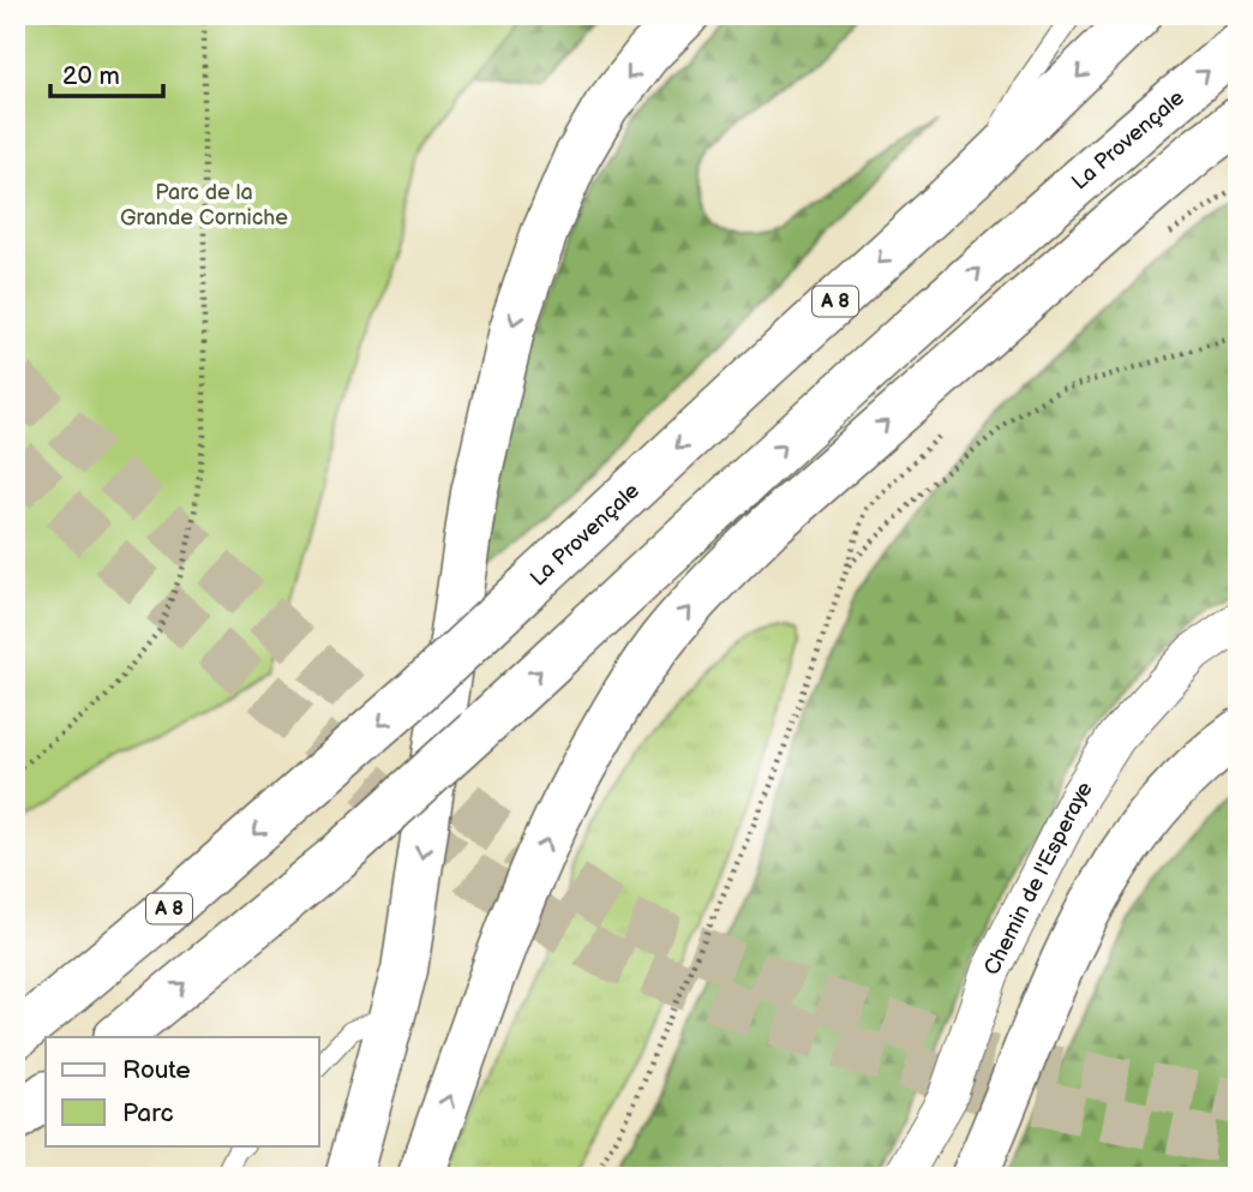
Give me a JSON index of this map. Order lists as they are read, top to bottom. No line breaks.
{"streets":{"highway":["La Provençale","A 8"],"street":["Chemin de l'Esperaye"]},"parks":["Parc de la Grande Corniche"],"legend":["Route","Parc"],"scale_bar":"20 m"}
